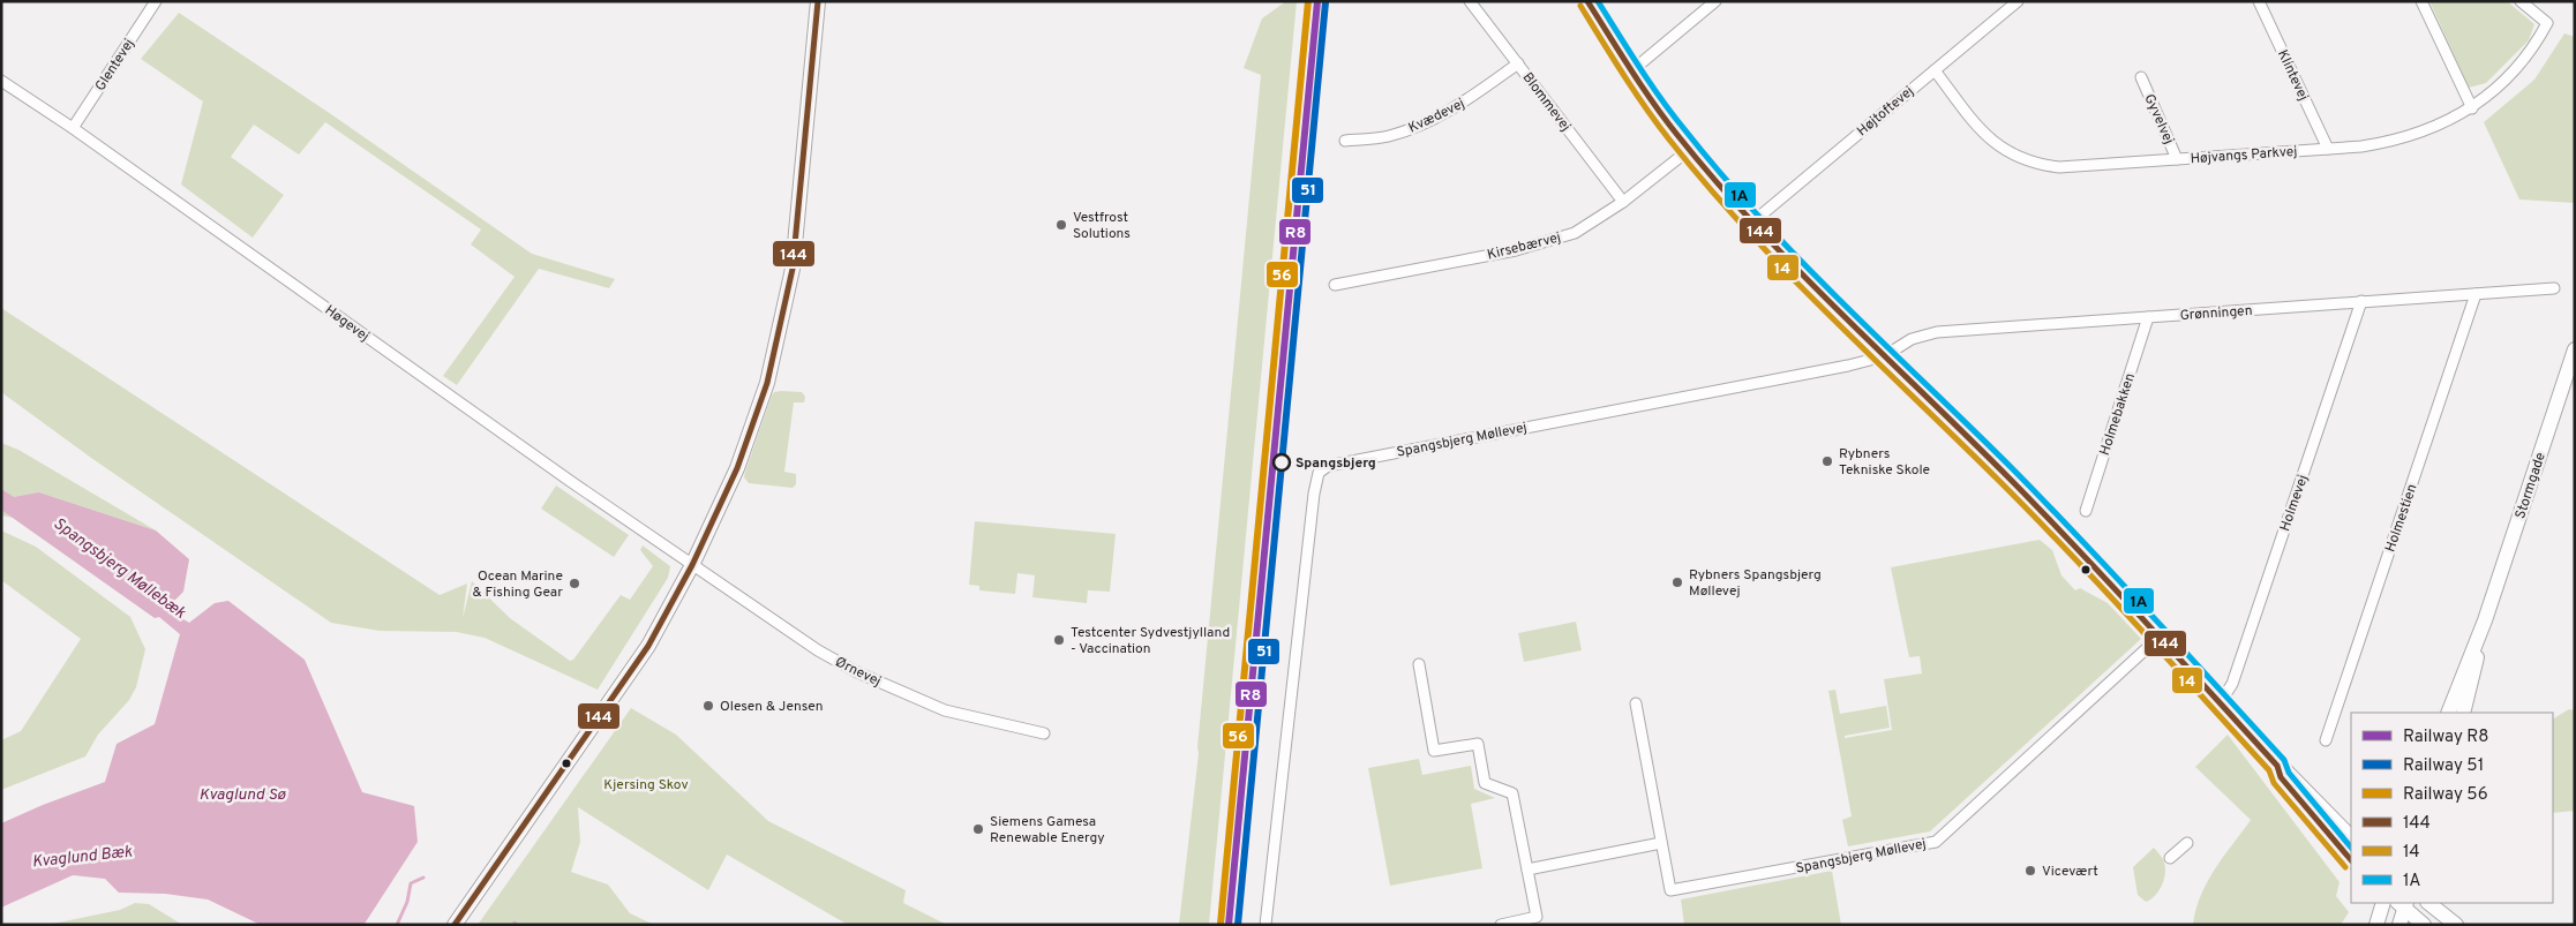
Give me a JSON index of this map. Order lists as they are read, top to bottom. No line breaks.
{"streets":{"street":["Glentevej","Klintevej","Blommevej","Højtoftevej","Kvædevej","Gyvelvej","Højvangs Parkvej","Kirsebærvej","Grønningen","Høgevej","Holmebakken","Spangsbjerg Møllevej","Stormgade","Holmevej","Holmestien","Ørnevej"]},"crossings":[["Glentevej","Høgevej"],["Klintevej","Højvangs Parkvej"],["Blommevej","Kvædevej"],["Blommevej","Kirsebærvej"],["Højtoftevej","Højvangs Parkvej"],["Gyvelvej","Højvangs Parkvej"],["Grønningen","Holmebakken"],["Grønningen","Spangsbjerg Møllevej"],["Grønningen","Holmevej"],["Grønningen","Holmestien"],["Høgevej","Ørnevej"]],"water":["Spangsbjerg Møllebæk","Kvaglund Sø","Kvaglund Bæk"],"parks":["Kjersing Skov"],"places":["Vestfrost Solutions","Rybners Tekniske Skole","Spangsbjerg","Rybners Spangsbjerg Møllevej","Ocean Marine & Fishing Gear","Testcenter Sydvestjylland - Vaccination","Olesen & Jensen","Siemens Gamesa Renewable Energy","Vicevært"],"lines":["rail line R8","rail line 56","transit line 144","transit line 1A","rail line 51","transit line 14"],"legend":["Railway R8","Railway 51","Railway 56","144","14","1A"]}
